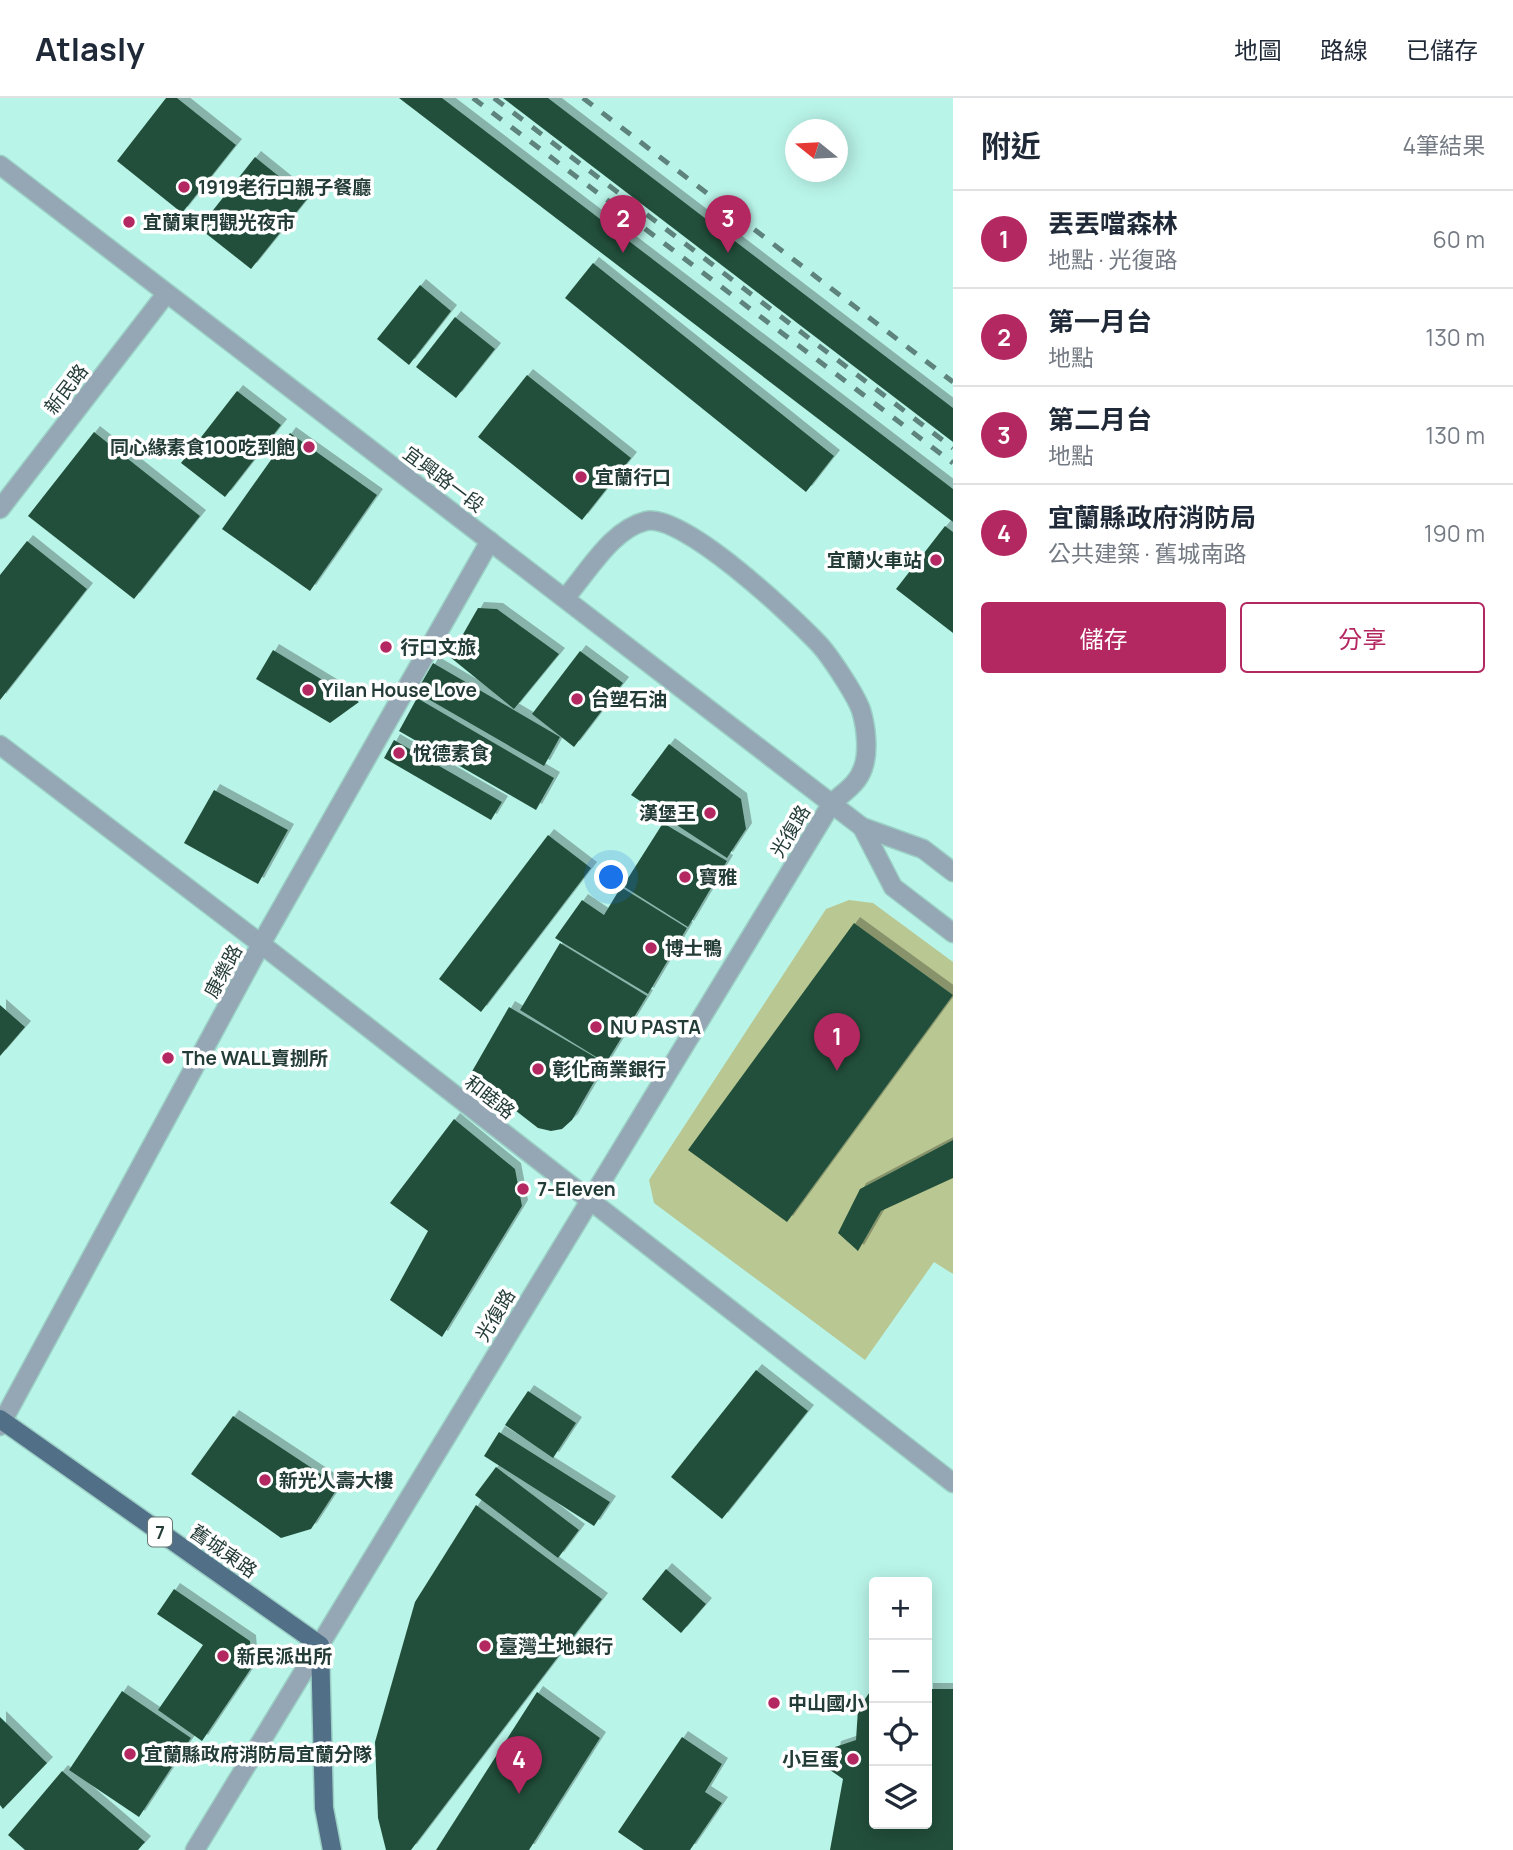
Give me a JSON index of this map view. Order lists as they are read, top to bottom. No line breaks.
{"streets":{"main road":["7","舊城東路"],"street":["新民路","宜興路一段","光復路","康樂路","和睦路"]},"crossings":[["新民路","宜興路一段"],["宜興路一段","光復路"],["宜興路一段","康樂路"],["光復路","和睦路"],["光復路","舊城東路"],["康樂路","和睦路"],["康樂路","舊城東路"]],"places":["1919老行口親子餐廳","宜蘭東門觀光夜市","同心緣素食100吃到飽","宜蘭行口","宜蘭火車站","行口文旅","Yilan House Love","台塑石油","悅德素食","漢堡王","寶雅","博士鴨","NU PASTA","The WALL賣捌所","彰化商業銀行","7-Eleven","新光人壽大樓","臺灣土地銀行","新民派出所","中山國小","宜蘭縣政府消防局宜蘭分隊","小巨蛋"],"north":"left","page":{"header":"Atlasly","nav":["地圖","路線","已儲存"],"heading":["附近","4筆結果"],"list":[{"mark":"1","name":"丟丟噹森林","note":"地點 · 光復路","value":"60 m"},{"mark":"2","name":"第一月台","note":"地點","value":"130 m"},{"mark":"3","name":"第二月台","note":"地點","value":"130 m"},{"mark":"4","name":"宜蘭縣政府消防局","note":"公共建築 · 舊城南路","value":"190 m"}],"pins":["2","3","1","4"],"buttons":["儲存","分享"],"map_buttons":["+","−"]}}
